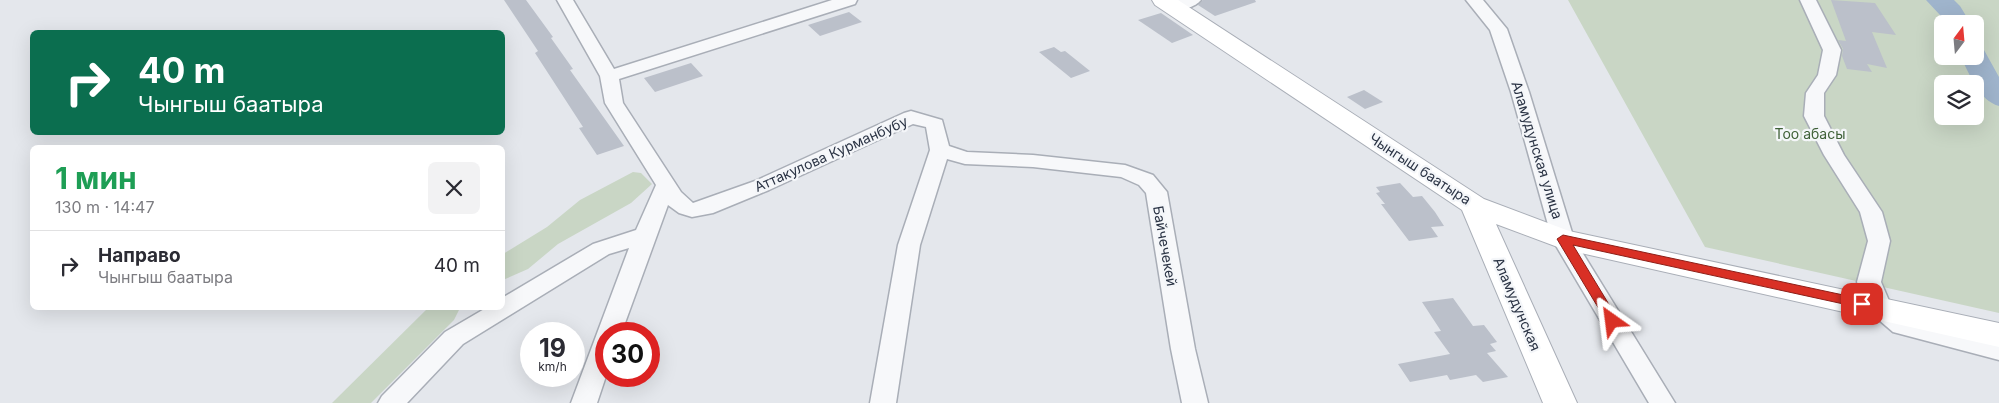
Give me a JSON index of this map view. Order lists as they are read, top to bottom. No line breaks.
{"streets":{"main road":["Чынгыш баатыра","Аламудунская"],"street":["Аламудунская улица","Аттакулова Курманбубу","Байчечекей"]},"crossings":[["Аламудунская улица","Чынгыш баатыра"],["Аттакулова Курманбубу","Байчечекей"],["Чынгыш баатыра","Аламудунская"]],"parks":["Тоо абасы"],"north":"top","page":{"turn":["40 m","Чынгыш баатыра"],"heading":["1 мин","130 m · 14:47"],"list":[{"name":"Направо","note":"Чынгыш баатыра","value":"40 m"}],"speed":"19 km/h","limit":"30"}}
